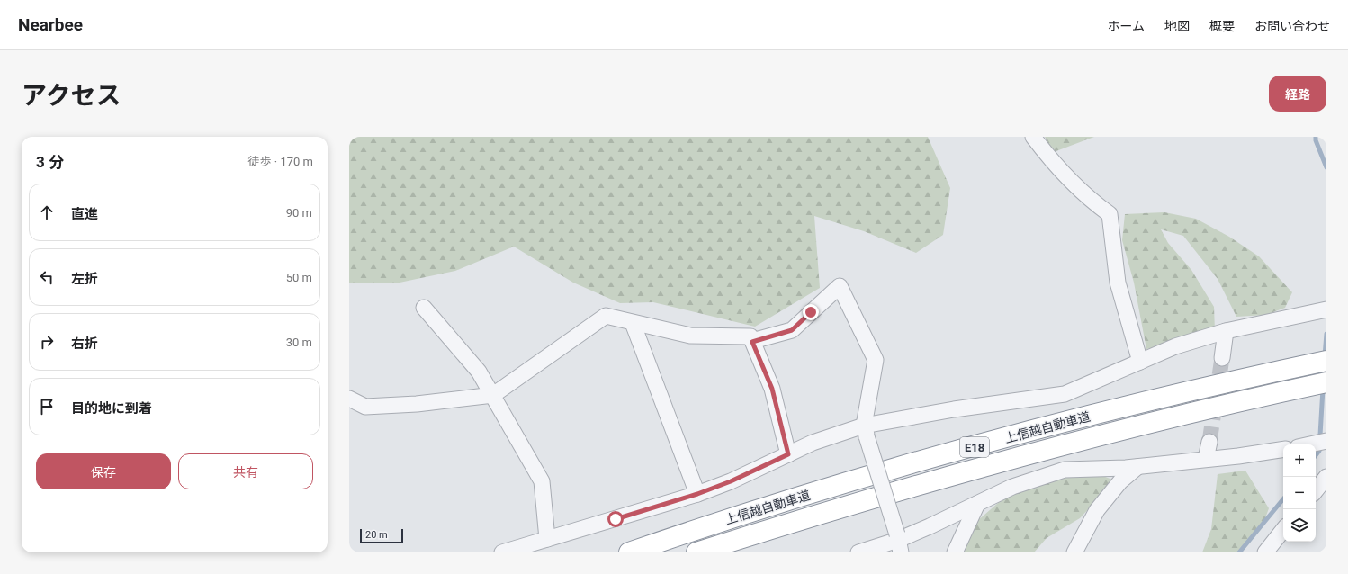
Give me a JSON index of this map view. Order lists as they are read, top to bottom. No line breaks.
{"streets":{"highway":["上信越自動車道","E18"]},"scale_bar":"20 m","page":{"header":"Nearbee","nav":["ホーム","地図","概要","お問い合わせ"],"title":"アクセス","buttons":["経路",["保存","共有"]],"heading":["3 分","徒歩 · 170 m"],"list":[["直進","90 m"],["左折","50 m"],["右折","30 m"],"目的地に到着"],"map_buttons":["+","−"],"scale":"20 m"}}
